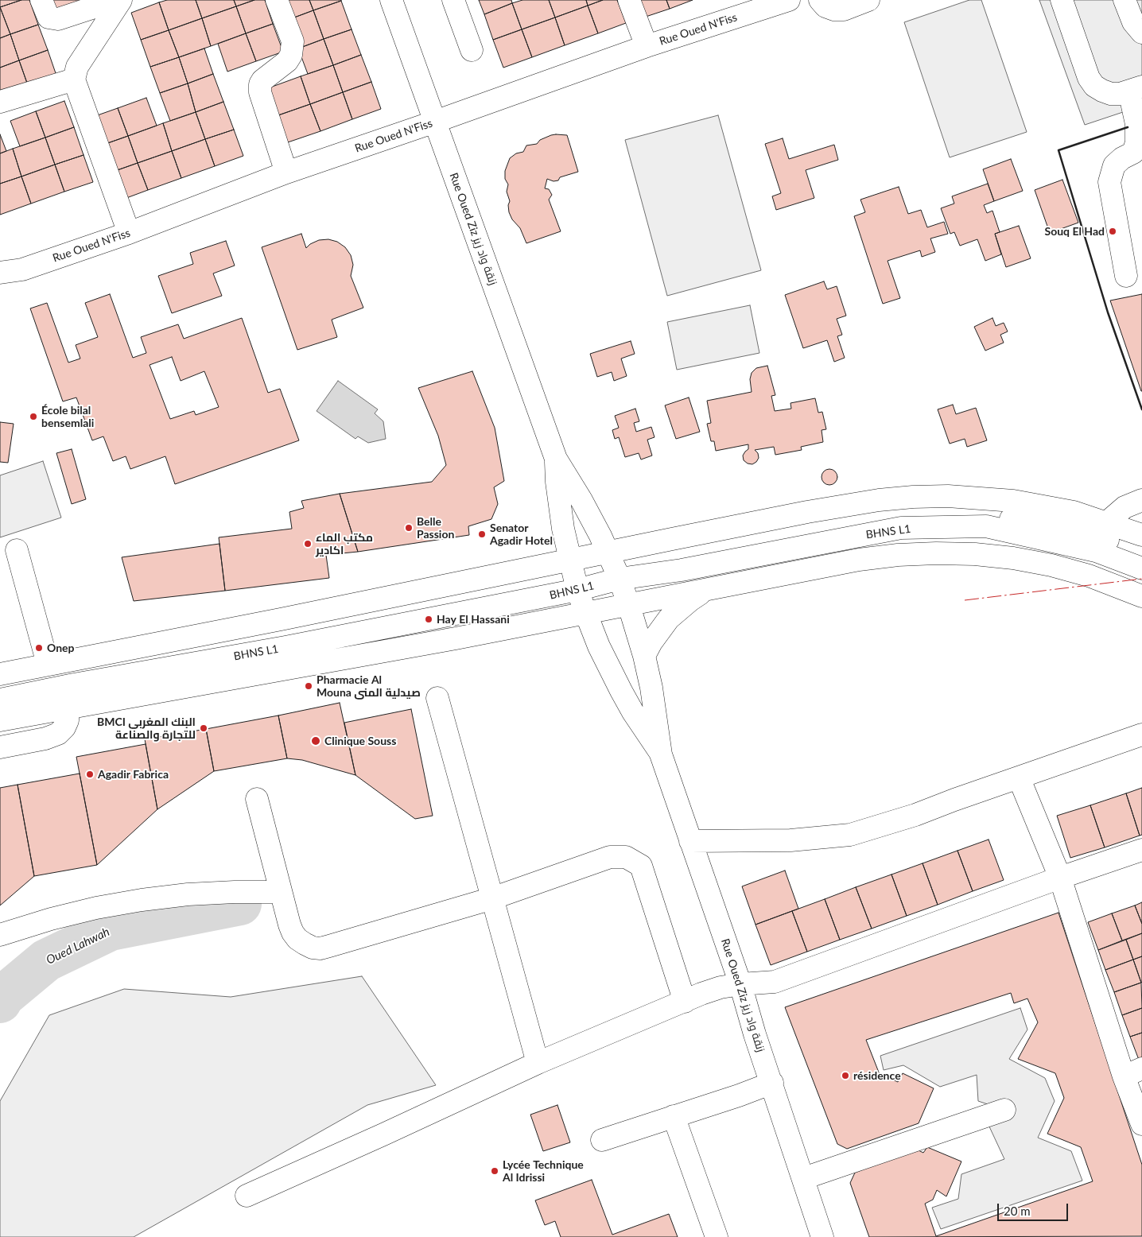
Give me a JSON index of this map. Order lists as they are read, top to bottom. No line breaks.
{"streets":{"street":["Rue Oued N'Fiss","Rue Oued Ziz زنقة واد زيز","BHNS L1"]},"crossings":[["Rue Oued N'Fiss","Rue Oued Ziz زنقة واد زيز"],["Rue Oued Ziz زنقة واد زيز","BHNS L1"]],"water":["Oued Lahwah"],"places":["Souq El Had","École bilal bensemlali","Belle Passion","Senator Agadir Hotel","مكتب الماء اكادير","Hay El Hassani","Onep","Pharmacie Al Mouna صيدلية المنى","BMCI البنك المغربي للتجارة والصناعة","Clinique Souss","Agadir Fabrica","résidence","Lycée Technique Al Idrissi"],"scale_bar":"20 m"}
